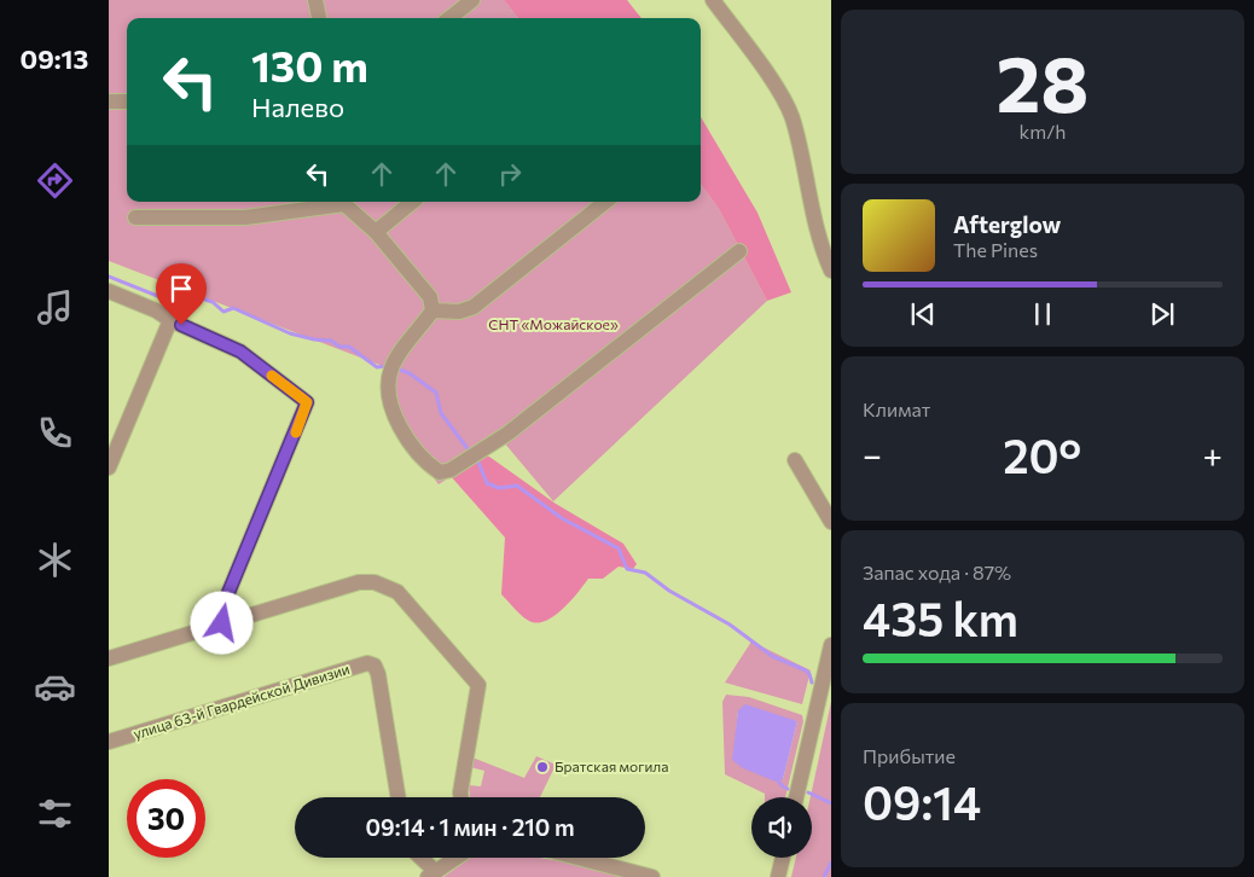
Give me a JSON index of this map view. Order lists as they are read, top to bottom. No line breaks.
{"streets":{"street":["улица 63-й Гвардейской Дивизии"]},"parks":["СНТ «Можайское»"],"places":["Братская могила"],"page":{"tabs":"09:13","tile":[["28","km/h"],"Климат",["Запас хода · 87%","435 km"],["Прибытие","09:14"]],"turn":["130 m","Налево"],"song":["Afterglow","The Pines"],"heat":["−","20°","+"],"limit":"30","trip":"09:14 · 1 мин · 210 m"}}
